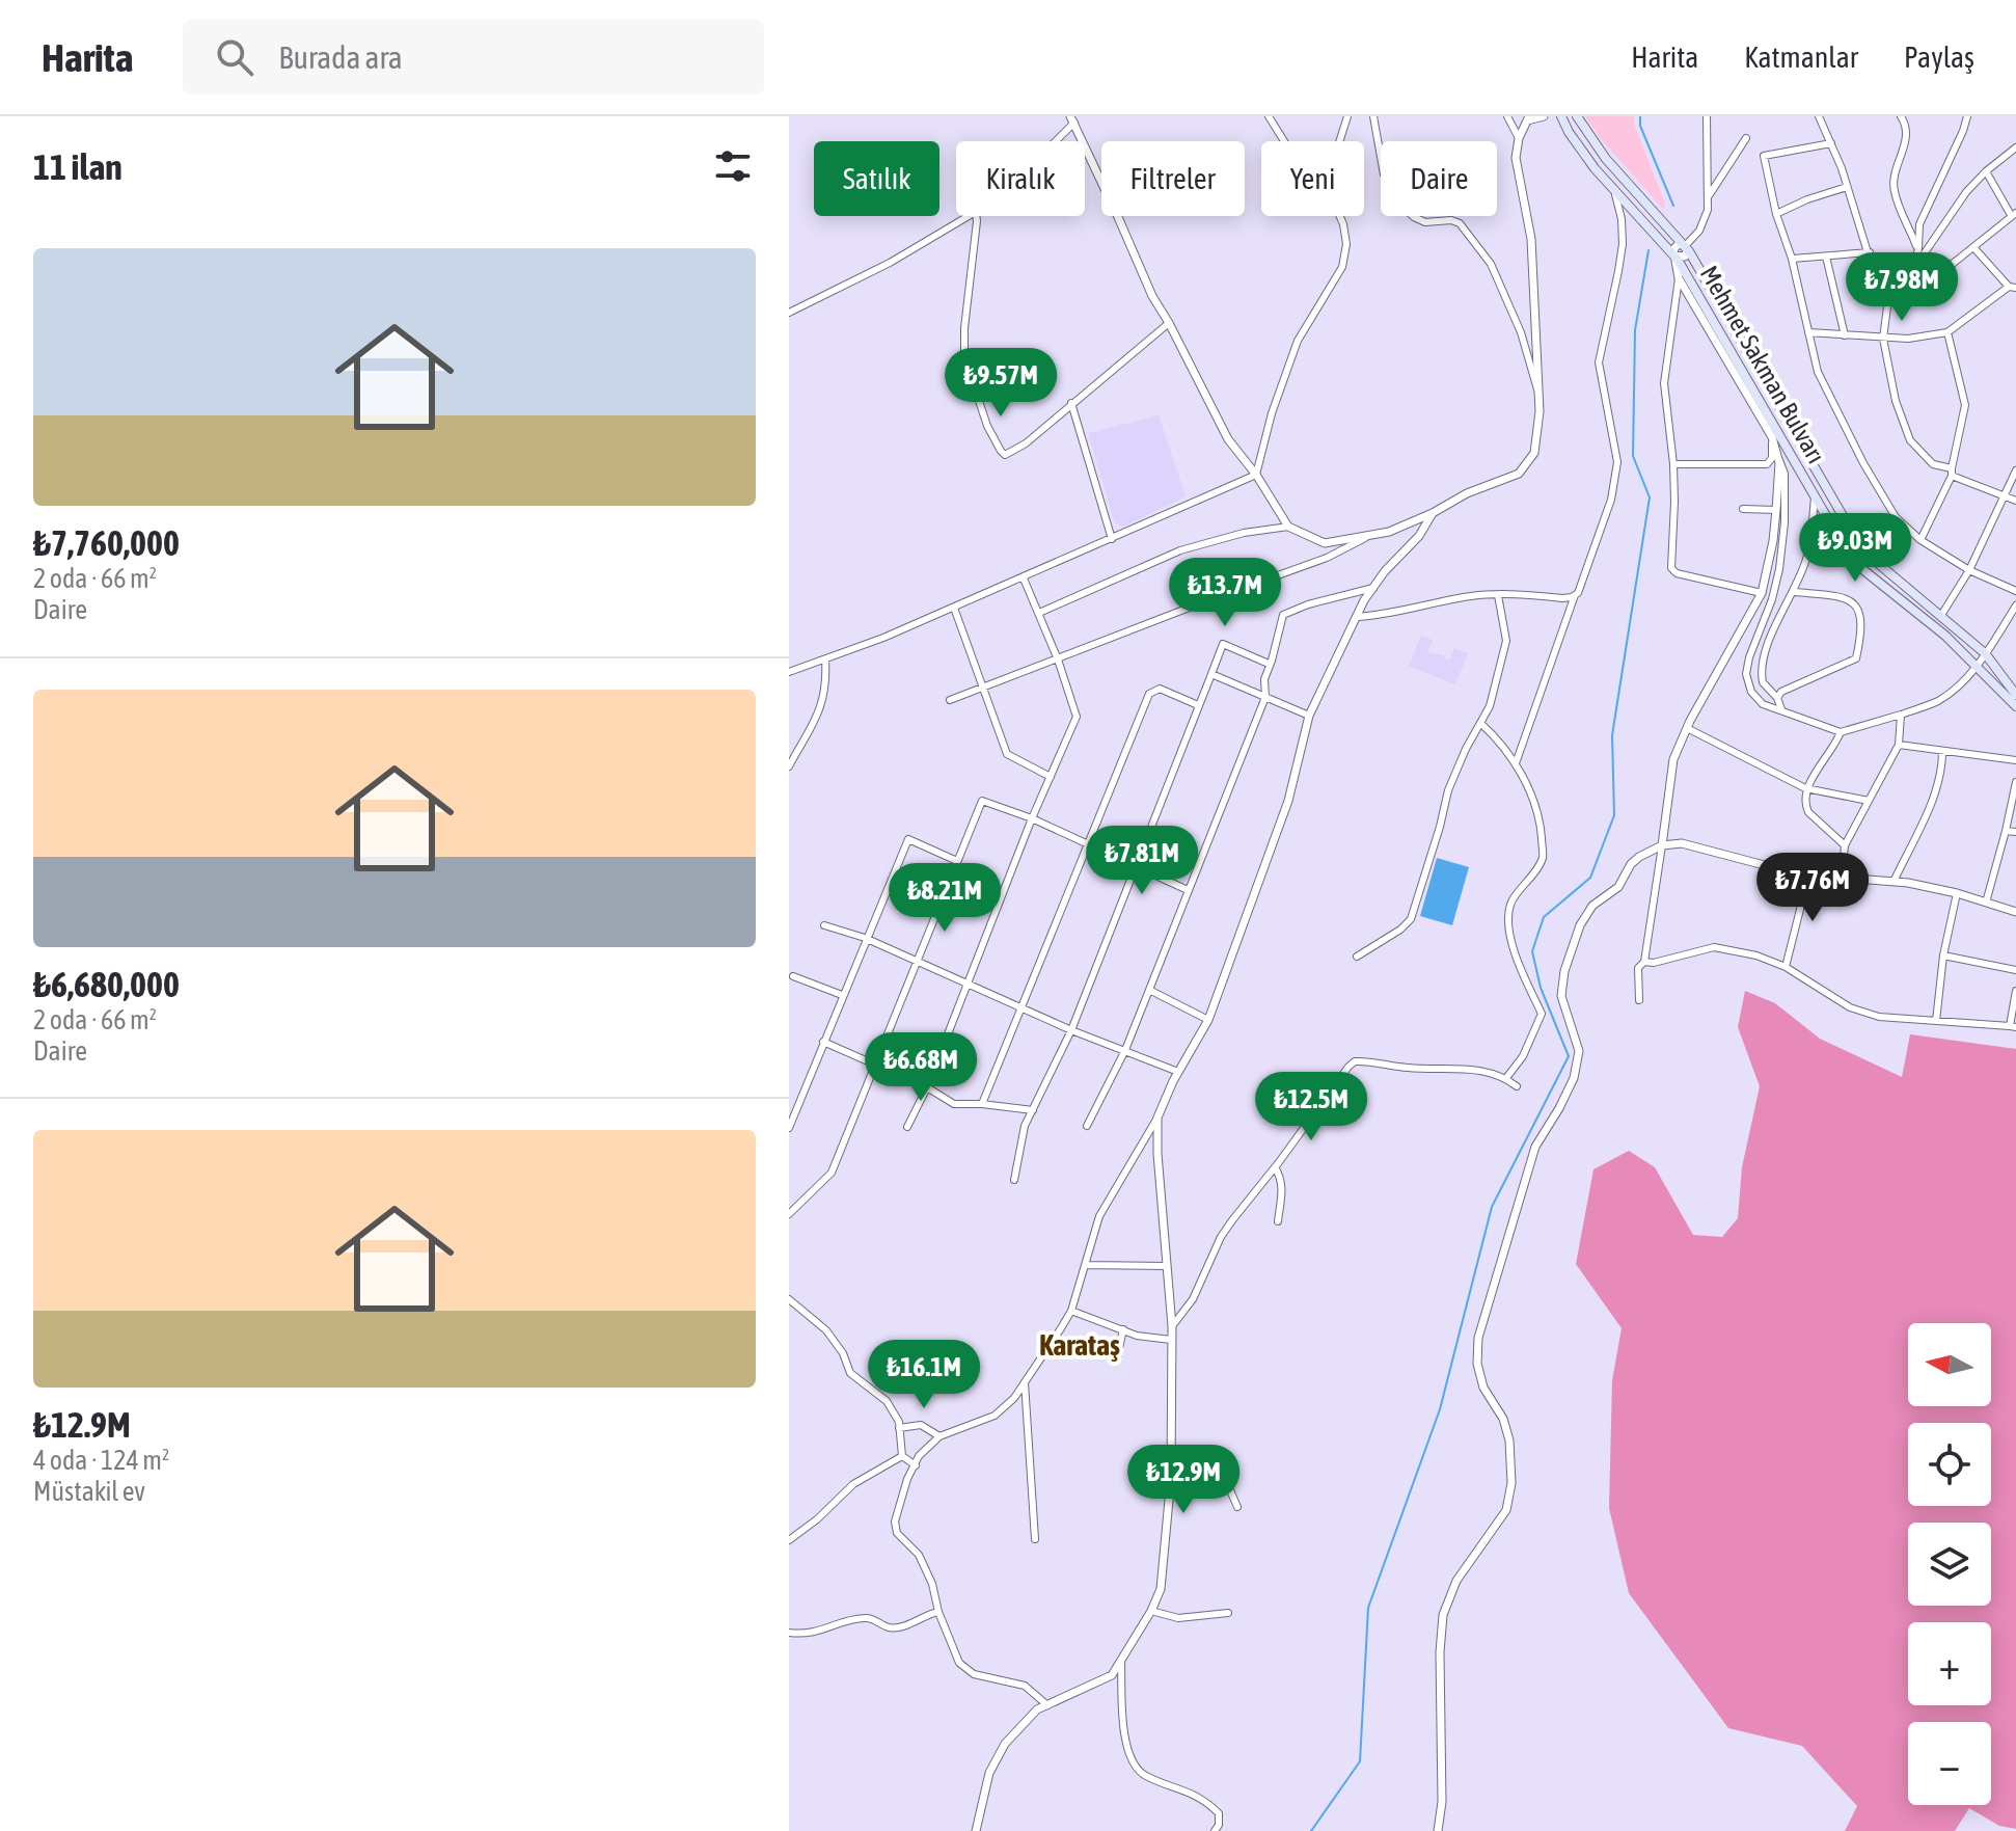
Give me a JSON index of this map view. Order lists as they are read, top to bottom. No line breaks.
{"streets":{"main road":["Mehmet Sakman Bulvarı"]},"districts":["Karataş"],"north":"left","page":{"header":"Harita","search":"Burada ara","nav":["Harita","Katmanlar","Paylaş"],"heading":"11 ilan","chip":["Satılık","Kiralık","Filtreler","Yeni","Daire"],"list":[{"name":"₺7,760,000","note":"2 oda · 66 m² · Daire"},{"name":"₺6,680,000","note":"2 oda · 66 m² · Daire"},{"name":"₺12.9M","note":"4 oda · 124 m² · Müstakil ev"}],"price":["₺7.98M","₺9.57M","₺9.03M","₺13.7M","₺7.81M","₺7.76M","₺8.21M","₺6.68M","₺12.5M","₺16.1M","₺12.9M"],"map_buttons":["+","−"]}}
